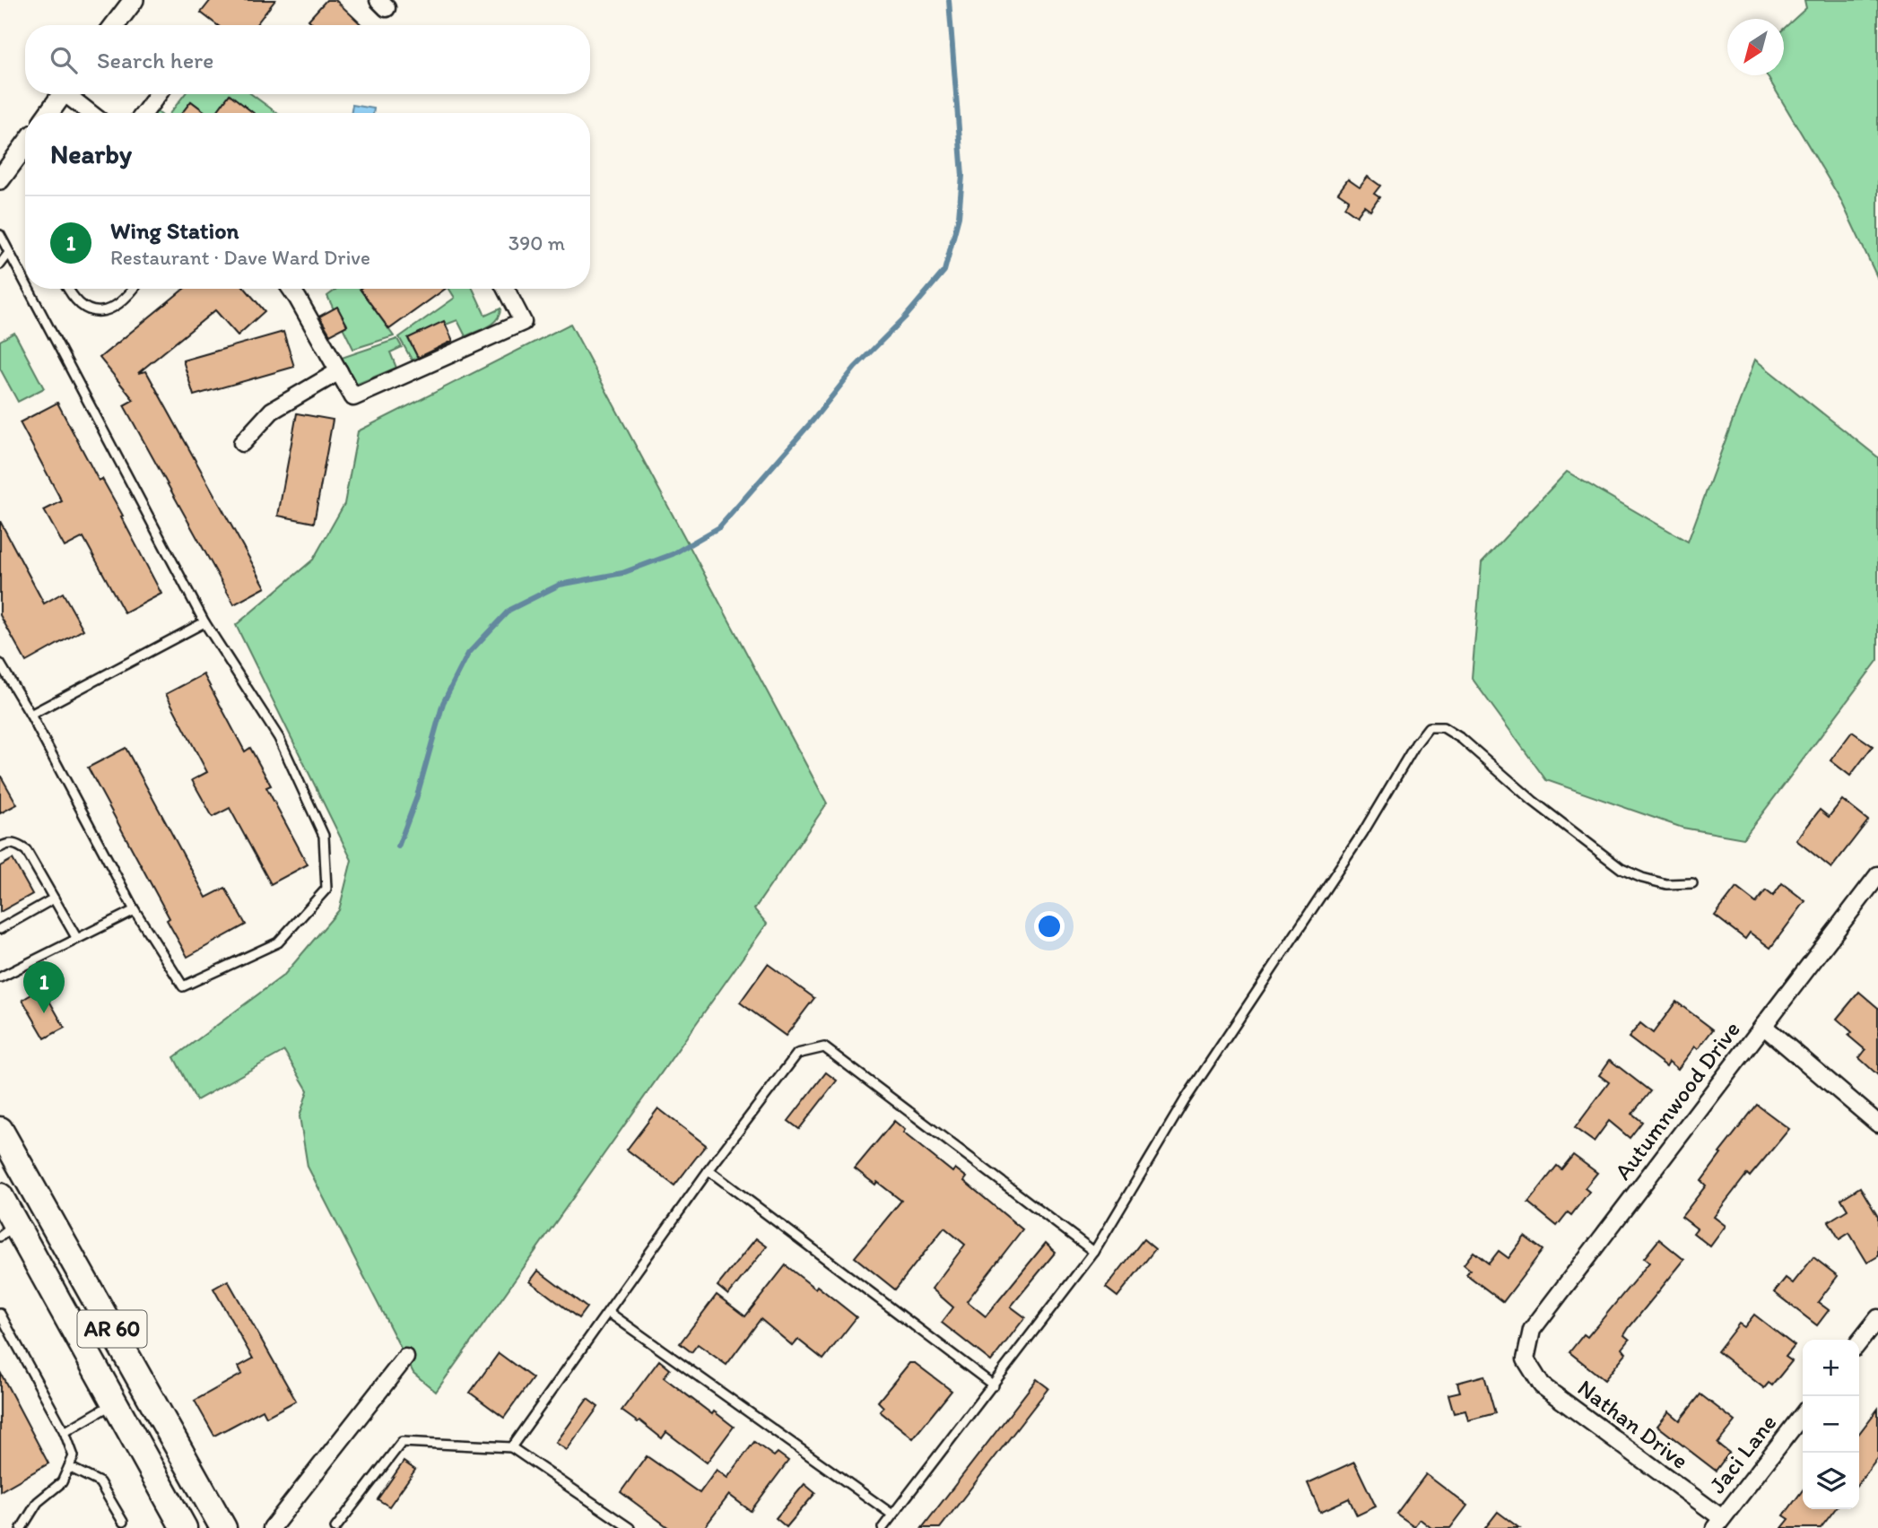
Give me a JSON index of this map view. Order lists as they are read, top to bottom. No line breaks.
{"streets":{"main road":["AR 60"],"street":["Autumnwood Drive","Nathan Drive","Jaci Lane"]},"crossings":[["Autumnwood Drive","Nathan Drive"],["Nathan Drive","Jaci Lane"]],"north":"bottom left","page":{"search":"Search here","heading":"Nearby","list":[{"mark":"1","name":"Wing Station","note":"Restaurant · Dave Ward Drive","value":"390 m"}],"pins":"1","map_buttons":["+","−"]}}
